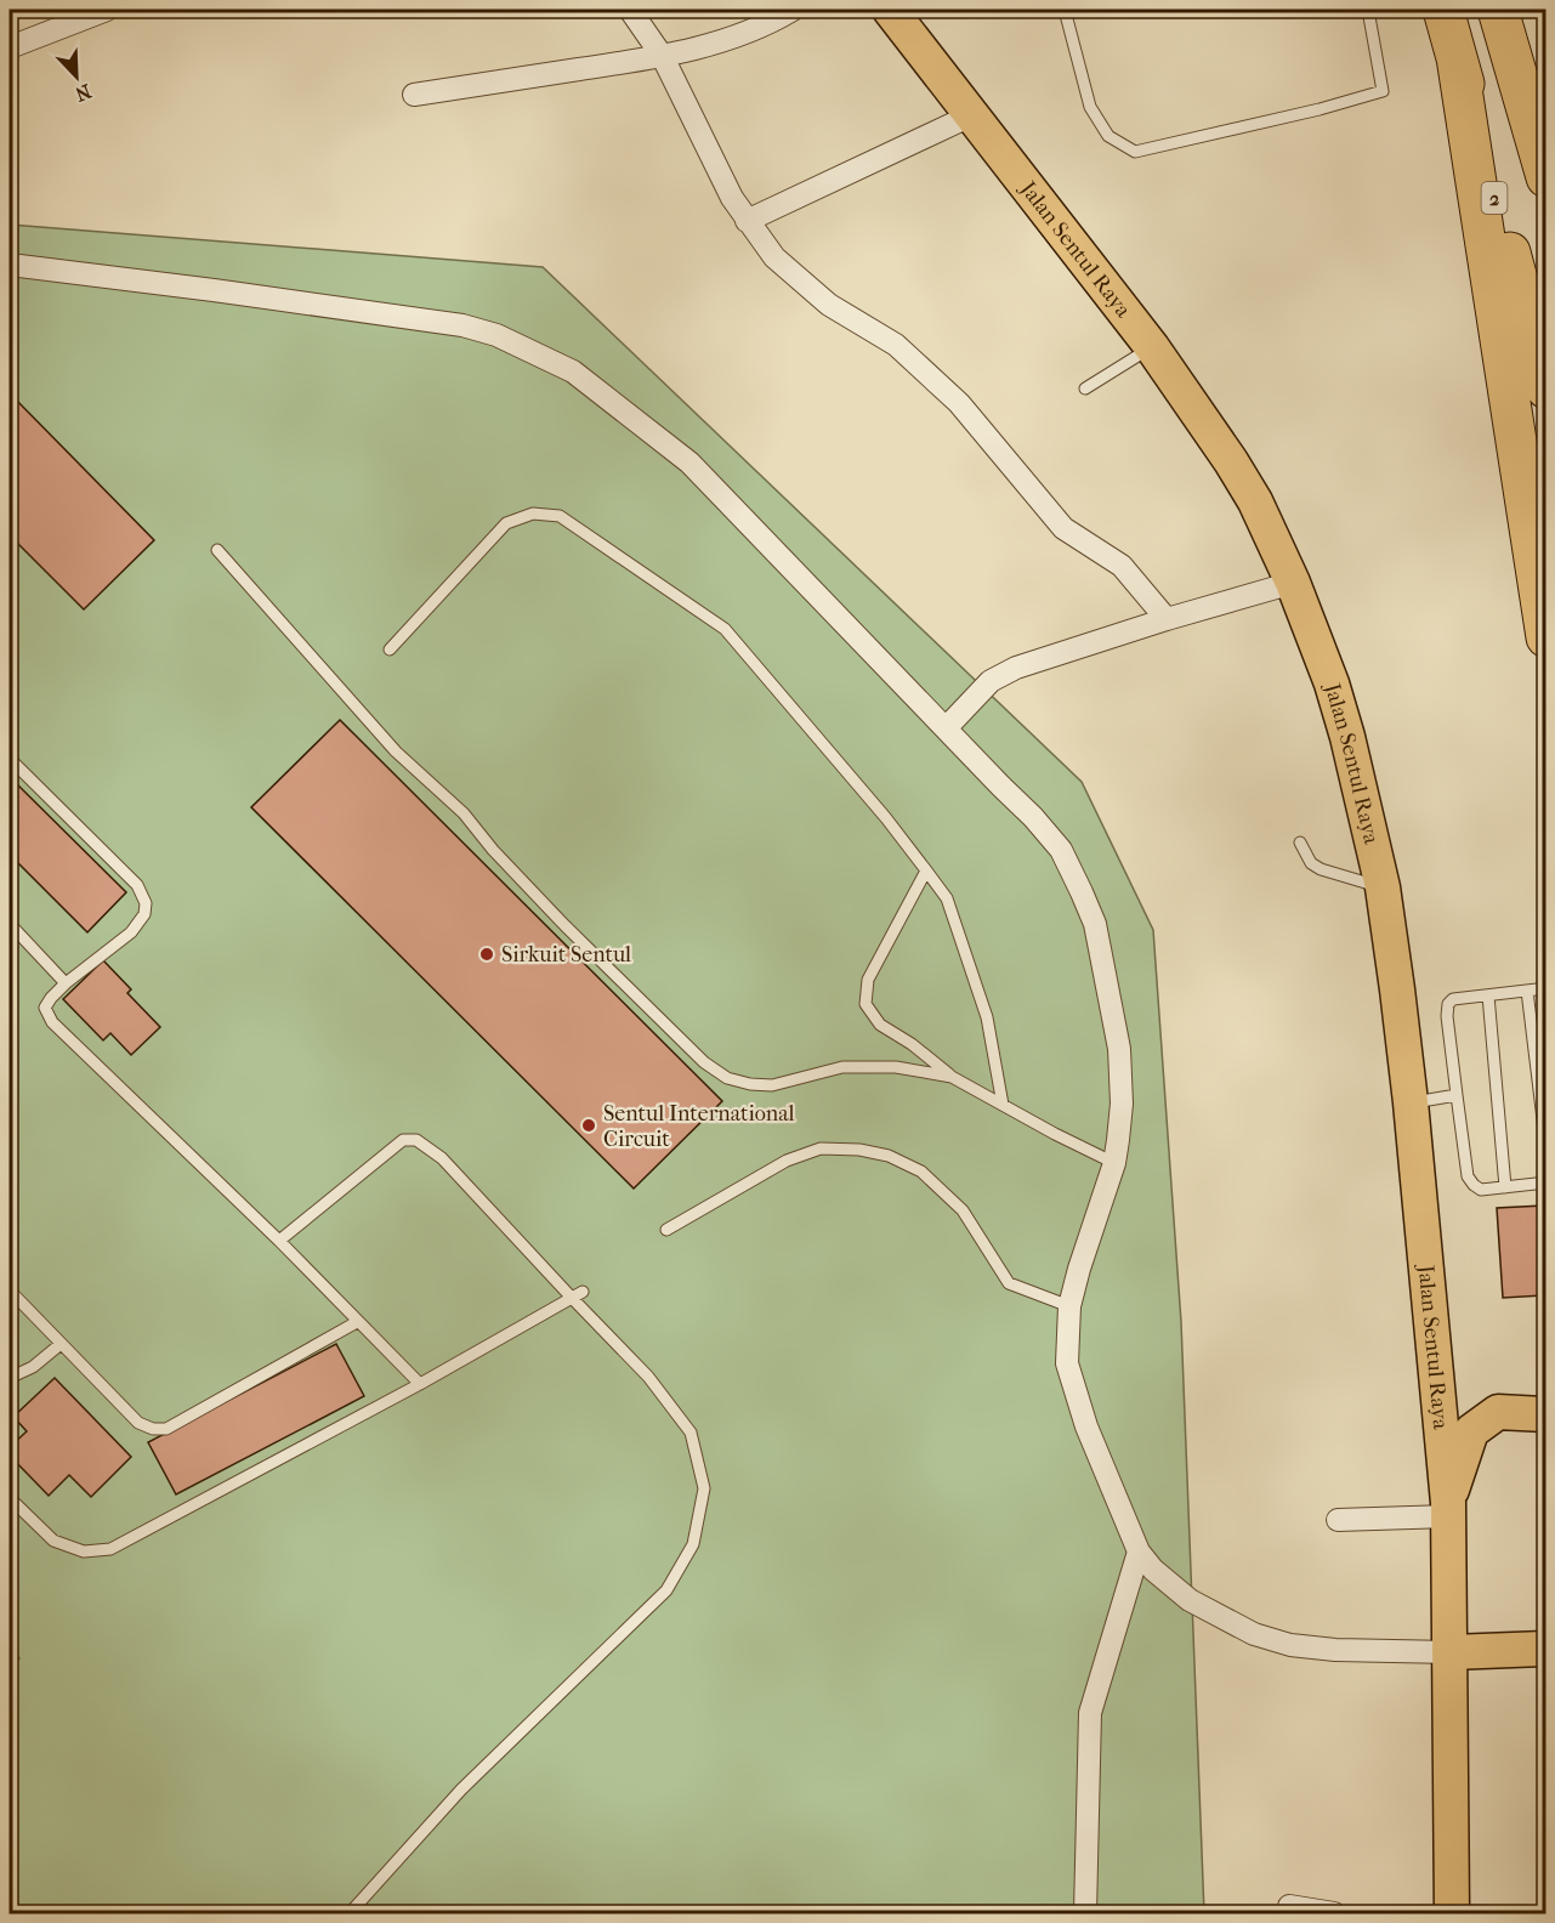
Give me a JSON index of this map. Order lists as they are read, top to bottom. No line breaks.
{"streets":{"highway":["2"],"main road":["Jalan Sentul Raya"]},"places":["Sirkuit Sentul","Sentul International Circuit"],"north":"bottom right"}
